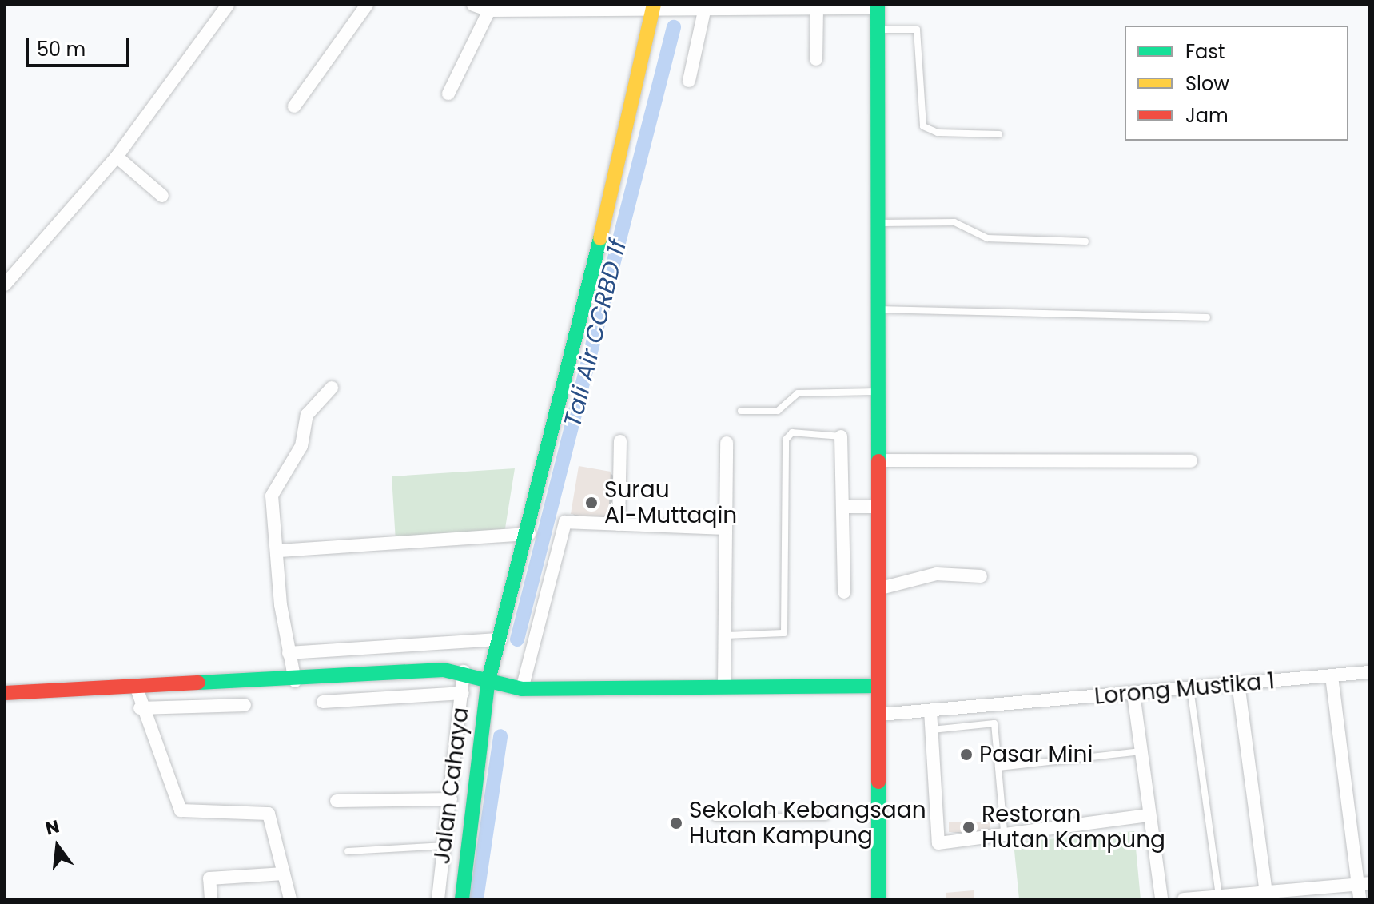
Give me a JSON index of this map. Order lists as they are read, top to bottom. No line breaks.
{"streets":{"street":["Lorong Mustika 1","Jalan Cahaya"]},"water":["Tali Air CCRBD 1f"],"places":["Surau Al-Muttaqin","Pasar Mini","Sekolah Kebangsaan Hutan Kampung","Restoran Hutan Kampung"],"legend":["Fast","Slow","Jam"],"scale_bar":"50 m","north":"top"}
